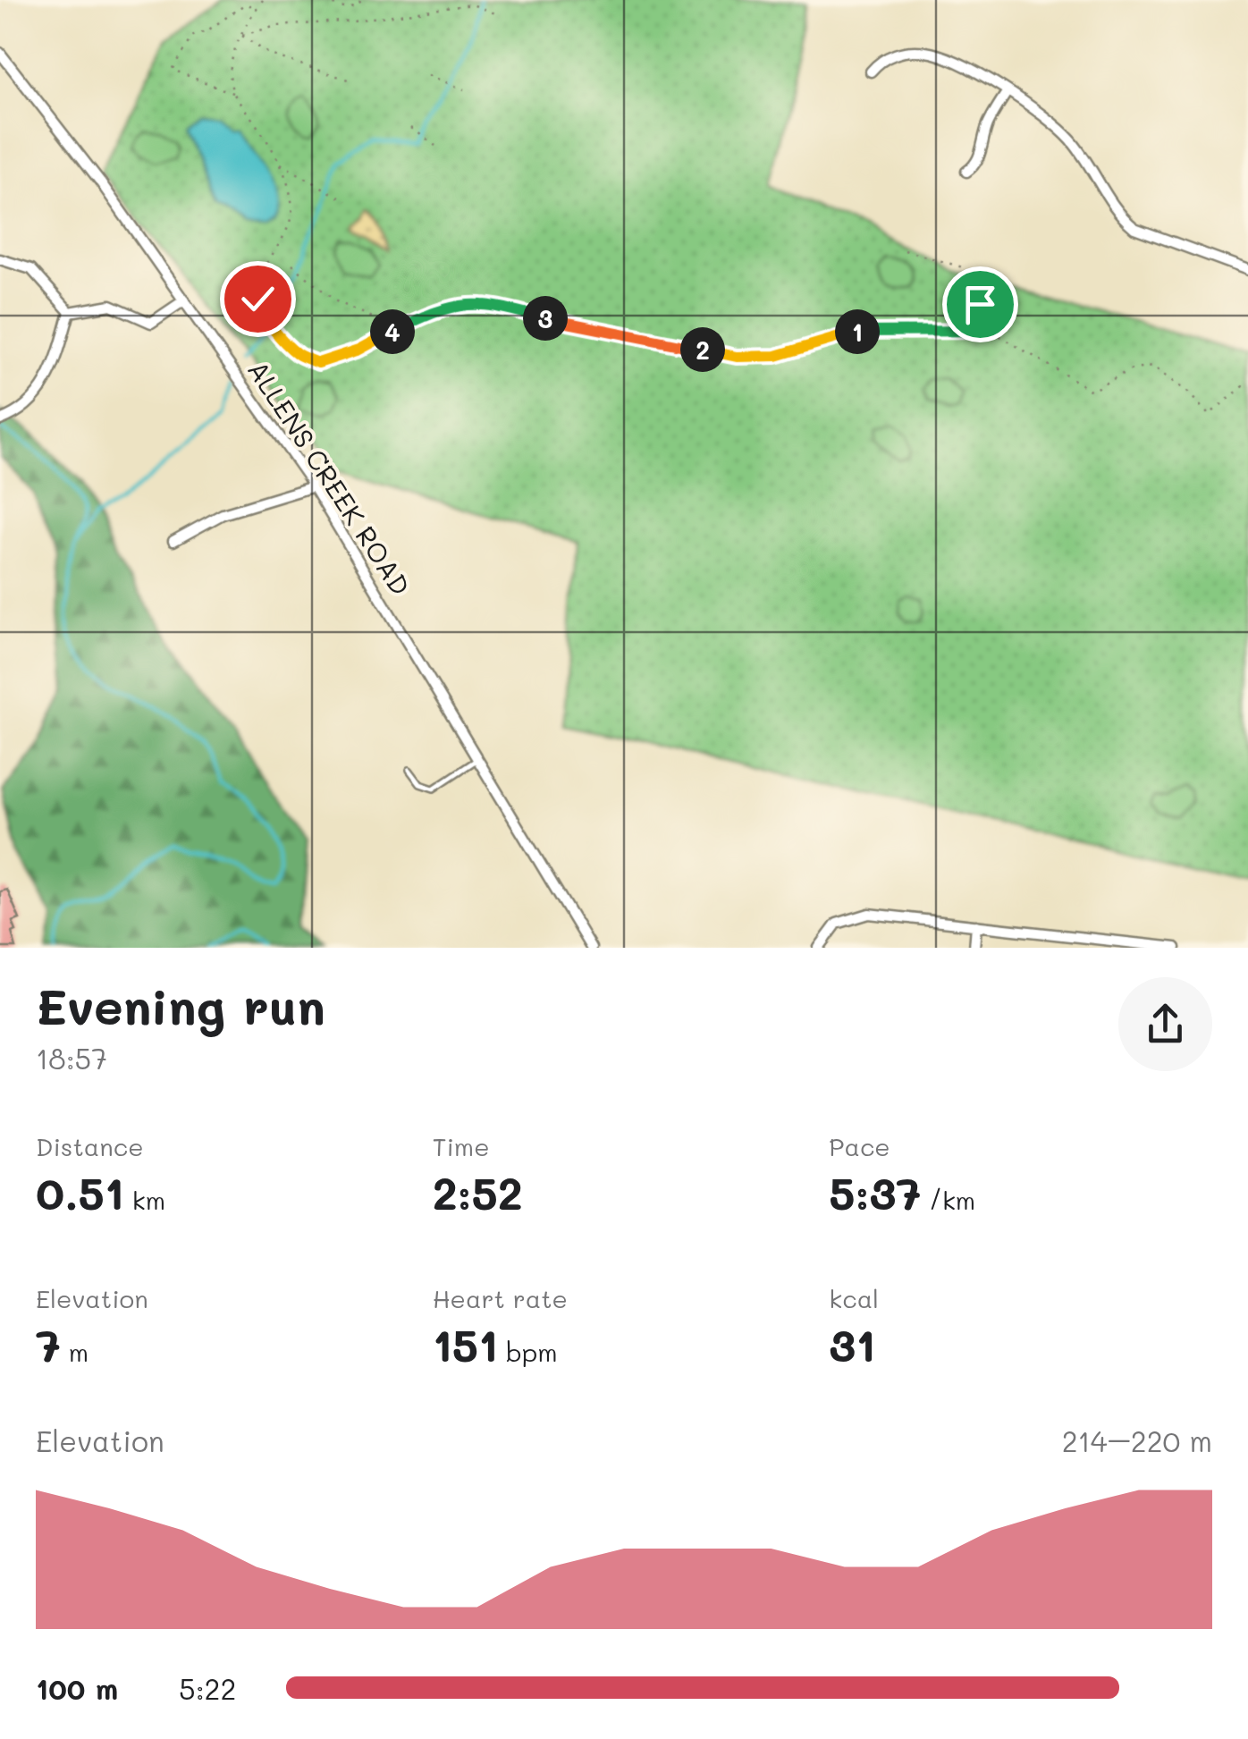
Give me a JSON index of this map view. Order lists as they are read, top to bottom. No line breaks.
{"streets":{"street":["ALLENS CREEK ROAD"]},"page":{"pins":["3","1","4","2"],"heading":["Evening run","18:57"],"stats":[["Distance","0.51 km"],["Time","2:52"],["Pace","5:37 /km"],["Elevation","7 m"],["Heart rate","151 bpm"],["kcal","31"]],"chart":["Elevation","214–220 m"],"list":[{"name":"100 m","note":"5:22"}]}}
